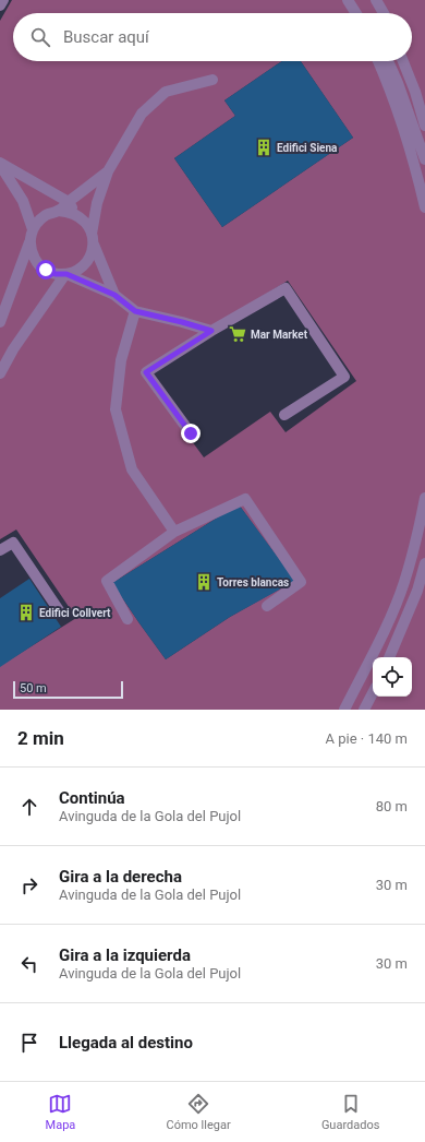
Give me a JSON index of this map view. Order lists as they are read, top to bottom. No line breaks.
{"places":{"building":["Edifici Siena","Torres blancas","Edifici Collvert"],"supermarket":["Mar Market"]},"scale_bar":"50 m","page":{"search":"Buscar aquí","scale":"50 m","heading":["2 min","A pie · 140 m"],"list":[["Continúa","Avinguda de la Gola del Pujol","80 m"],["Gira a la derecha","Avinguda de la Gola del Pujol","30 m"],["Gira a la izquierda","Avinguda de la Gola del Pujol","30 m"],"Llegada al destino"],"nav":["Mapa","Cómo llegar","Guardados"]}}
